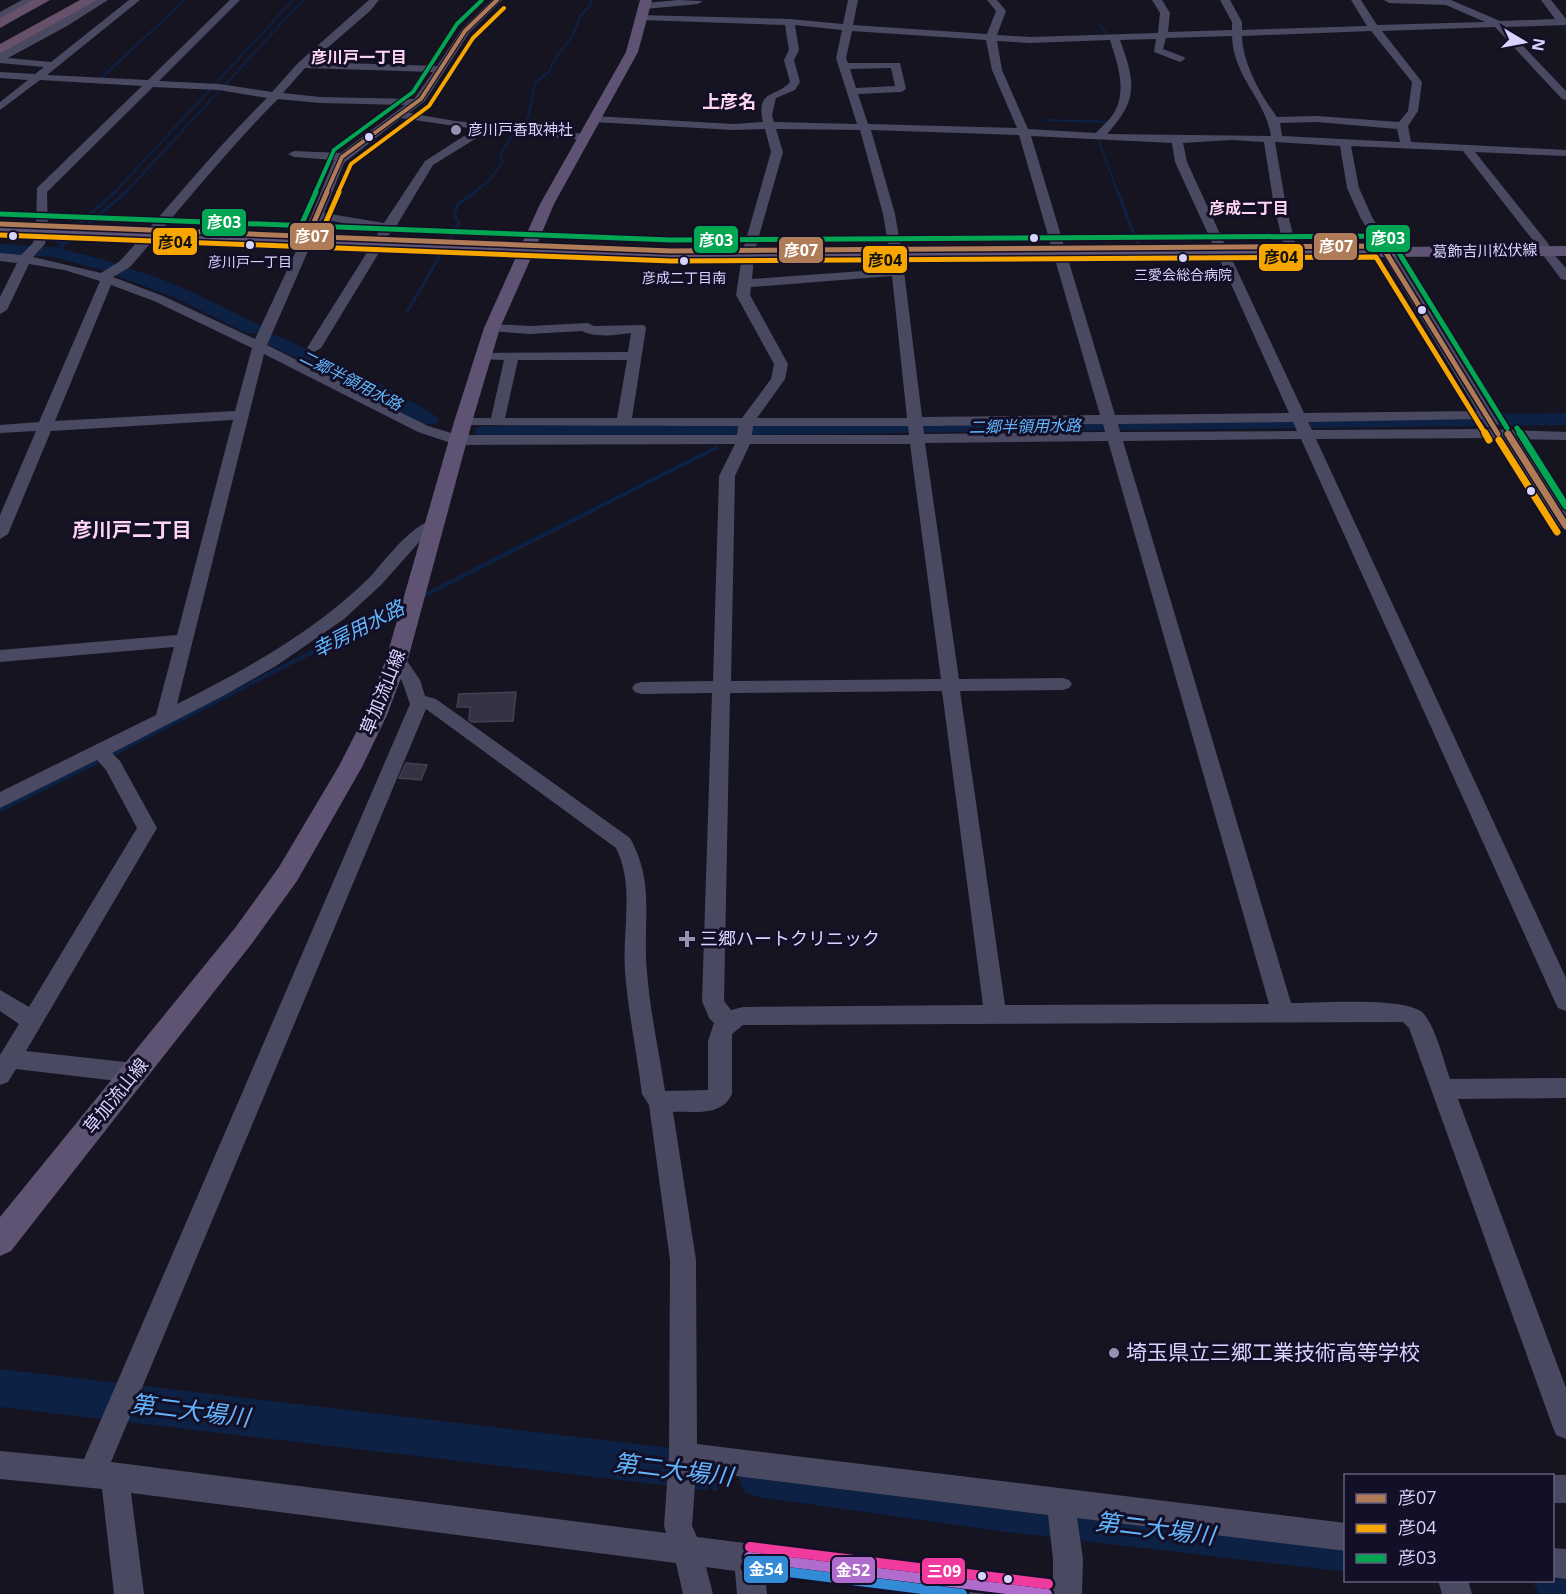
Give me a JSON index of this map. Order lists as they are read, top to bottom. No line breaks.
{"streets":{"main road":["葛飾吉川松伏線","草加流山線"]},"crossings":[["葛飾吉川松伏線","草加流山線"]],"districts":["彦川戸一丁目","上彦名","彦成二丁目","彦川戸二丁目"],"water":["二郷半領用水路","幸房用水路","第二大場川"],"places":{"other":["彦川戸香取神社","彦川戸一丁目","三愛会総合病院","彦成二丁目南","埼玉県立三郷工業技術高等学校"],"health":["三郷ハートクリニック"]},"lines":["transit line 彦07","transit line 彦03","transit line 彦04","transit line 三09","transit line 金52","transit line 金54"],"legend":["彦07","彦04","彦03"],"north":"right"}
